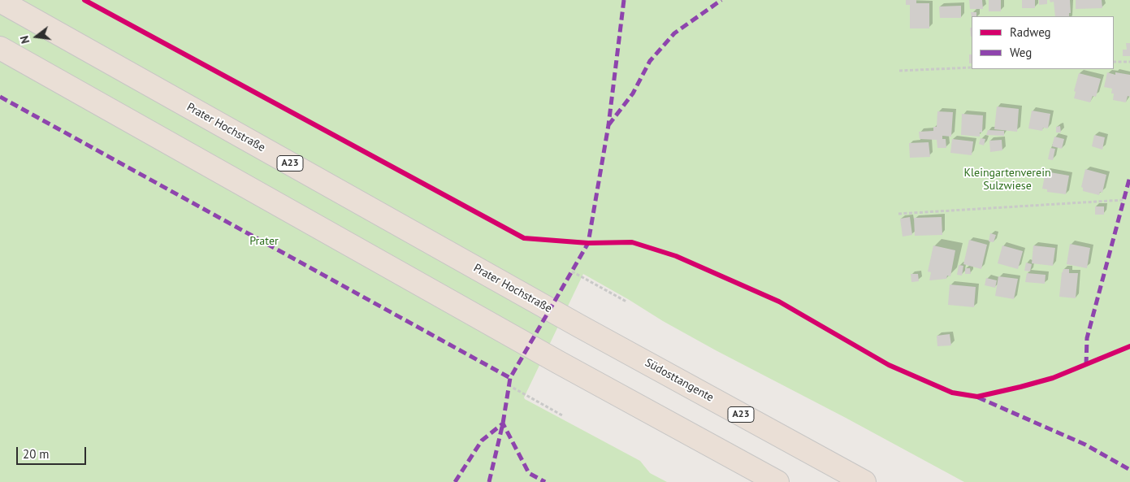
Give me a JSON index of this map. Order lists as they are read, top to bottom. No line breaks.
{"streets":{"highway":["Prater Hochstraße","A23","Südosttangente"]},"crossings":[["Prater Hochstraße","Südosttangente"]],"parks":["Kleingartenverein Sulzwiese","Prater"],"legend":["Radweg","Weg"],"scale_bar":"20 m","north":"left"}
